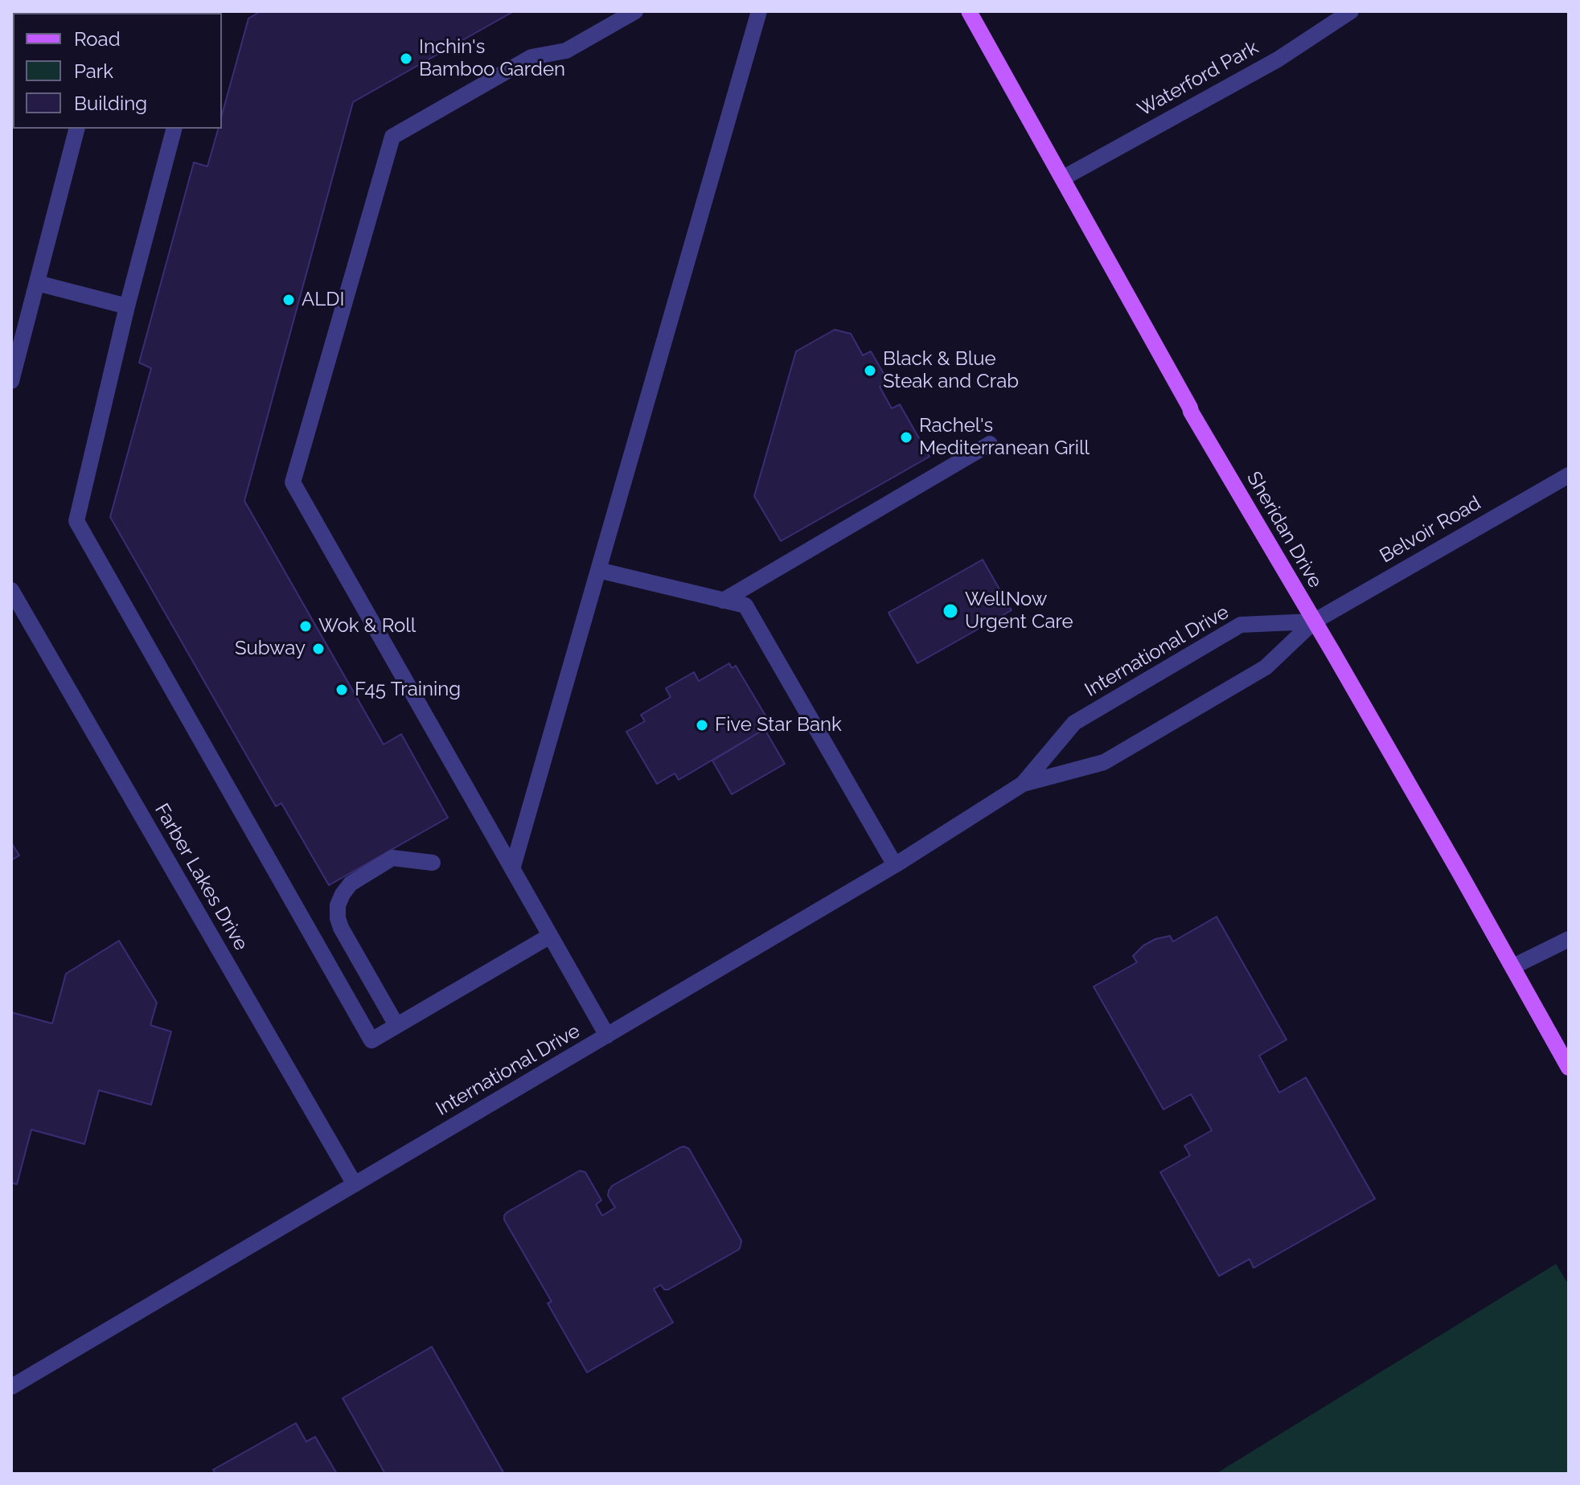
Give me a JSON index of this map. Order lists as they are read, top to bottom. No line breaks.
{"streets":{"main road":["Sheridan Drive"],"street":["Waterford Park","Belvoir Road","International Drive","Farber Lakes Drive"]},"crossings":[["Waterford Park","Sheridan Drive"],["Sheridan Drive","Belvoir Road"],["Sheridan Drive","International Drive"],["Belvoir Road","International Drive"],["International Drive","Farber Lakes Drive"]],"places":["Inchin's Bamboo Garden","ALDI","Black & Blue Steak and Crab","Rachel's Mediterranean Grill","WellNow Urgent Care","Wok & Roll","Subway","F45 Training","Five Star Bank"],"legend":["Road","Park","Building"]}
